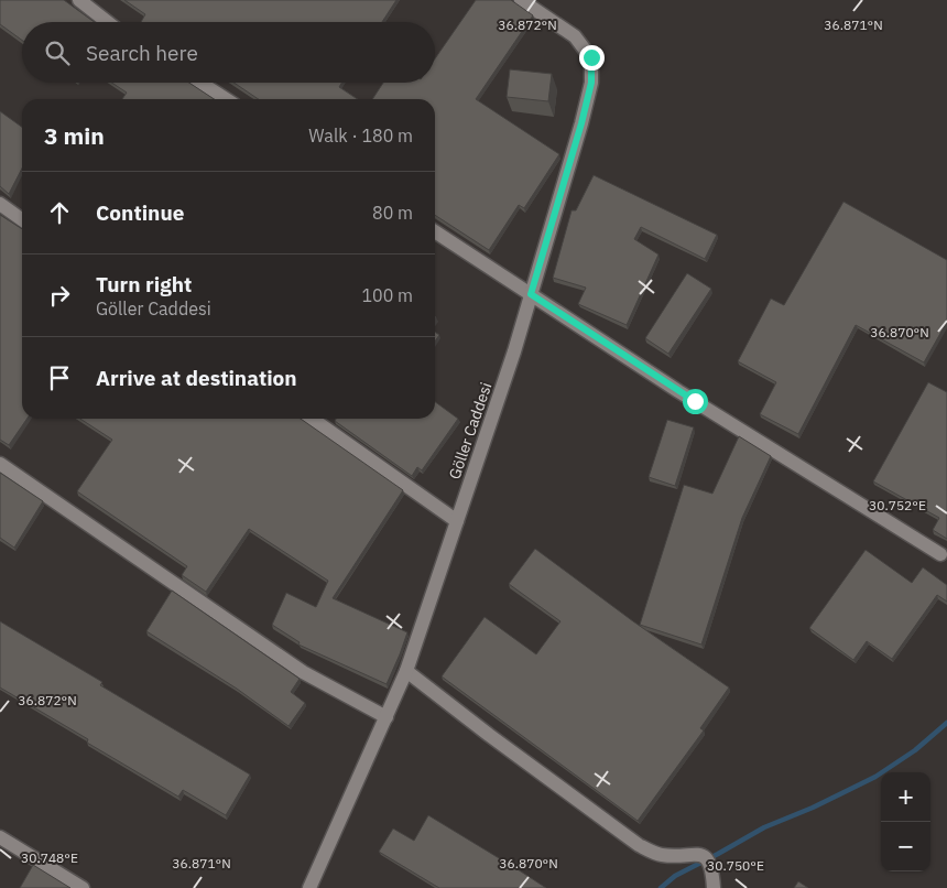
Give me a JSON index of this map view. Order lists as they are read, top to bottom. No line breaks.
{"streets":{"street":["Göller Caddesi"]},"page":{"search":"Search here","heading":["3 min","Walk · 180 m"],"list":[["Continue","80 m"],["Turn right","Göller Caddesi","100 m"],"Arrive at destination"],"map_buttons":["+","−"]},"coordinates":["36.872°N","36.871°N","36.870°N","30.752°E","30.748°E","30.750°E"]}
